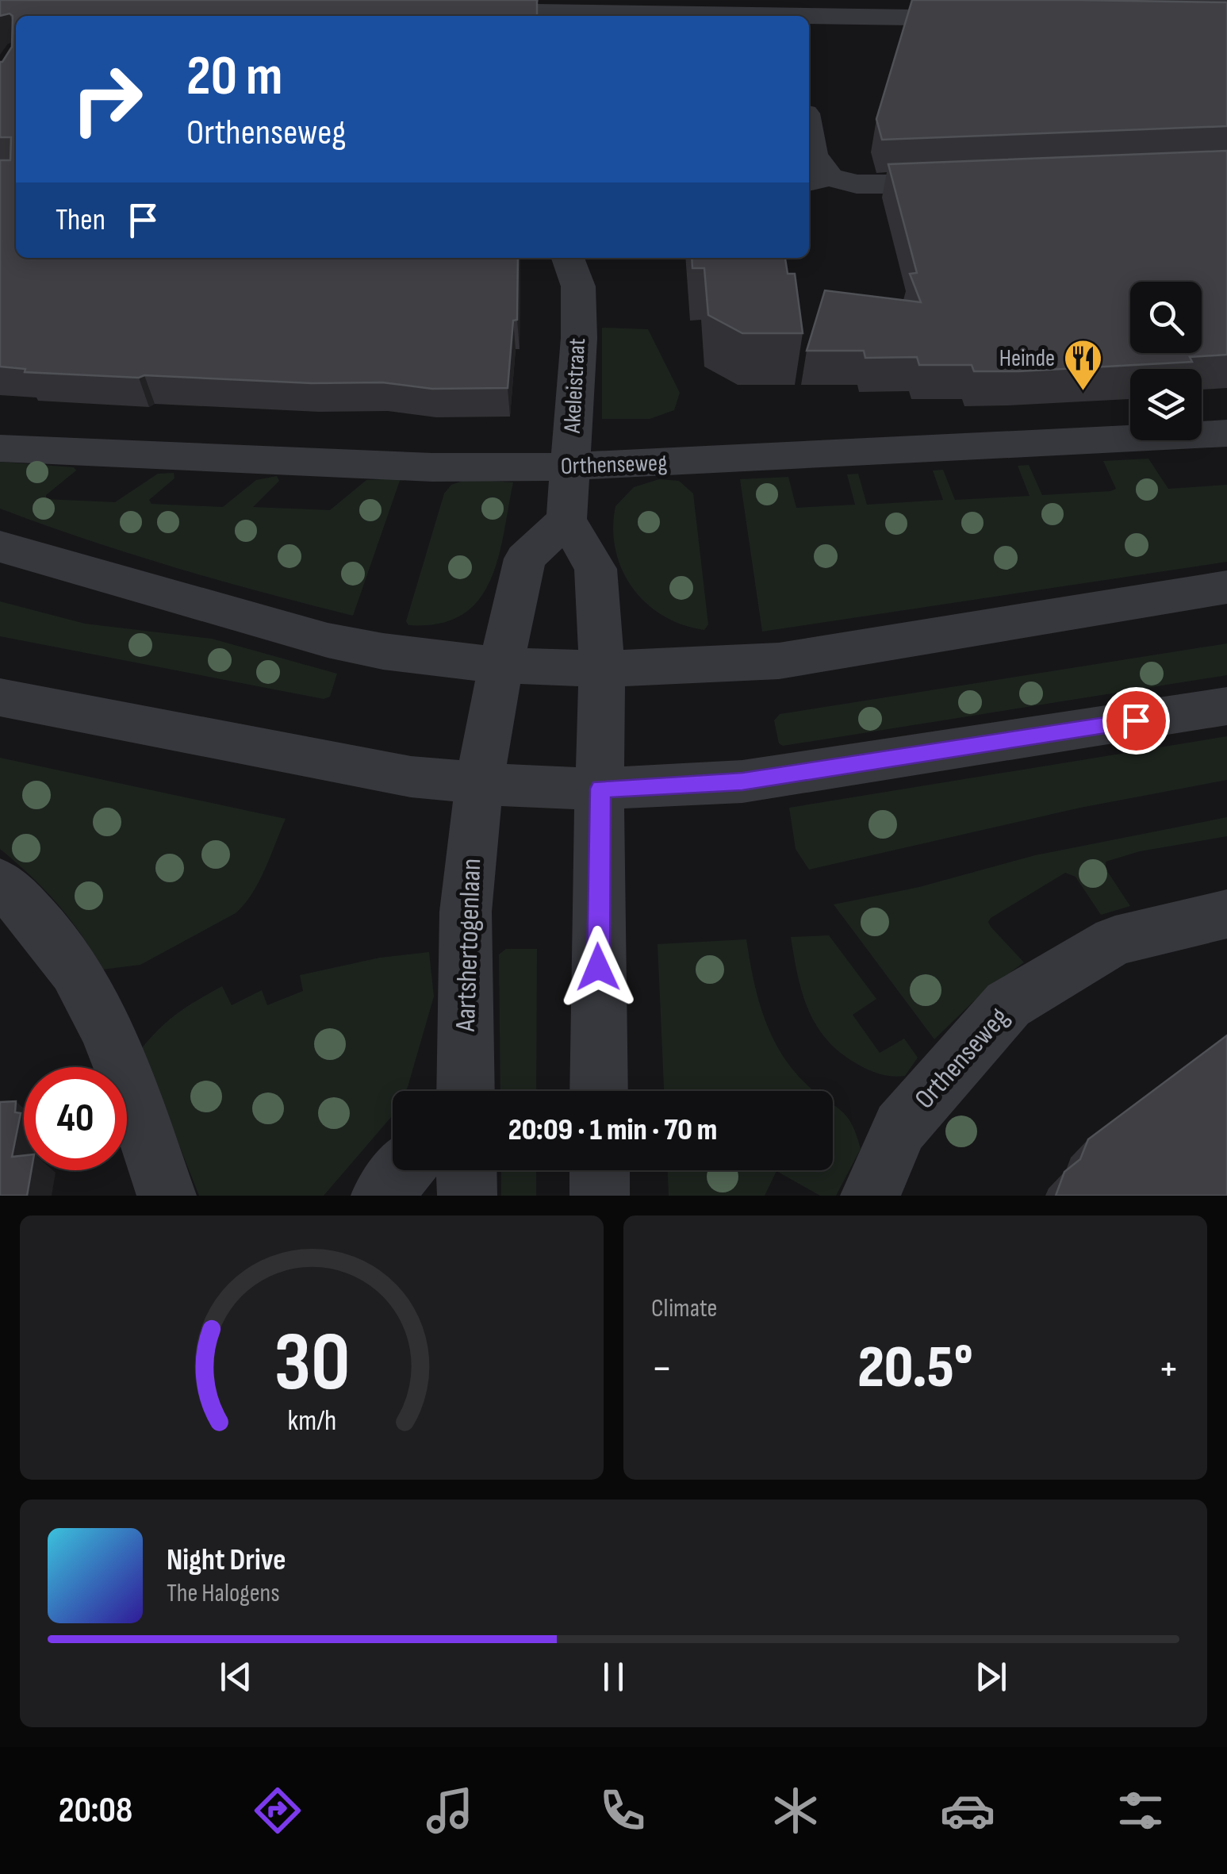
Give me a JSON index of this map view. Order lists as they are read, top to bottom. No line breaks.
{"streets":{"street":["Akeleistraat","Orthenseweg","Aartshertogenlaan"]},"crossings":[["Akeleistraat","Orthenseweg"]],"places":{"restaurant":["Heinde"]},"page":{"turn":["20 m","Orthenseweg"],"then":"Then","limit":"40","trip":"20:09 · 1 min · 70 m","tile":"Climate","heat":["−","20.5°","+"],"song":["Night Drive","The Halogens"],"tabs":"20:08","gauge":["30","km/h"]}}
